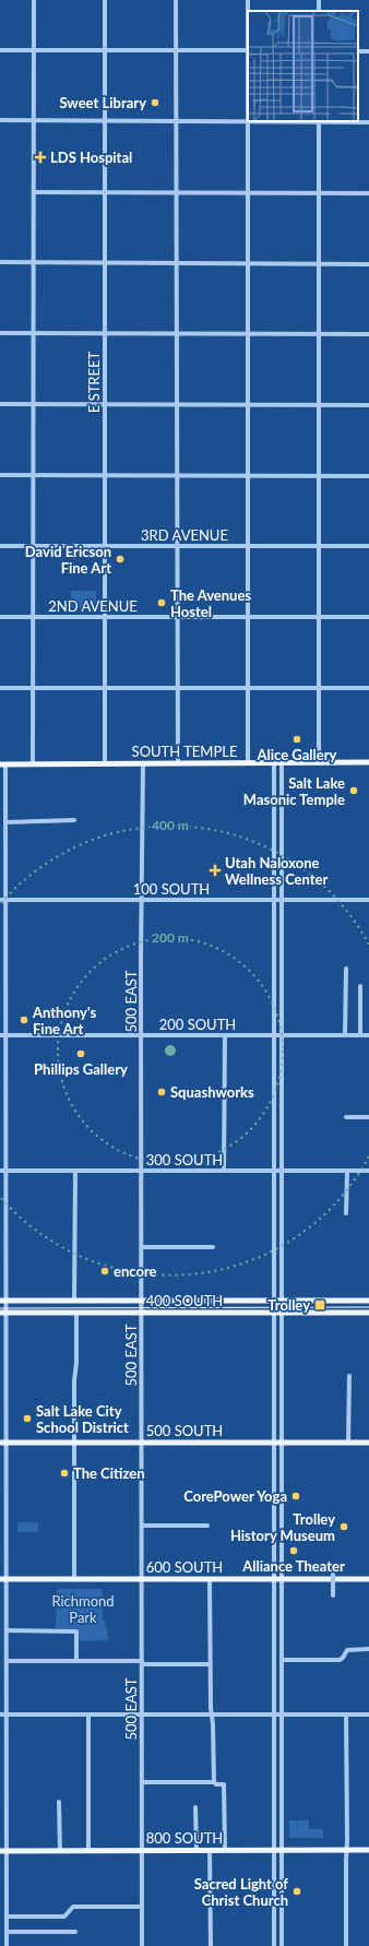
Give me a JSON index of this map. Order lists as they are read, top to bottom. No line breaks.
{"streets":{"main road":["SOUTH TEMPLE","400 SOUTH","500 SOUTH","600 SOUTH","800 SOUTH"],"street":["E STREET","3RD AVENUE","2ND AVENUE","100 SOUTH","500 EAST","200 SOUTH","300 SOUTH"]},"crossings":[["E STREET","3RD AVENUE"],["E STREET","2ND AVENUE"],["E STREET","SOUTH TEMPLE"],["SOUTH TEMPLE","500 EAST"],["100 SOUTH","500 EAST"],["500 EAST","200 SOUTH"],["500 EAST","300 SOUTH"],["500 EAST","400 SOUTH"],["500 EAST","500 SOUTH"],["500 EAST","600 SOUTH"],["500 EAST","800 SOUTH"]],"parks":["Richmond Park"],"places":{"other":["Sweet Library","David Ericson Fine Art","The Avenues Hostel","Alice Gallery","Salt Lake Masonic Temple","Anthony's Fine Art","Phillips Gallery","Squashworks","encore","Salt Lake City School District","The Citizen","CorePower Yoga","Trolley History Museum","Alliance Theater","Sacred Light of Christ Church"],"health":["LDS Hospital","Utah Naloxone Wellness Center"],"transit":["Trolley"]},"rings":["400 m","200 m"]}
